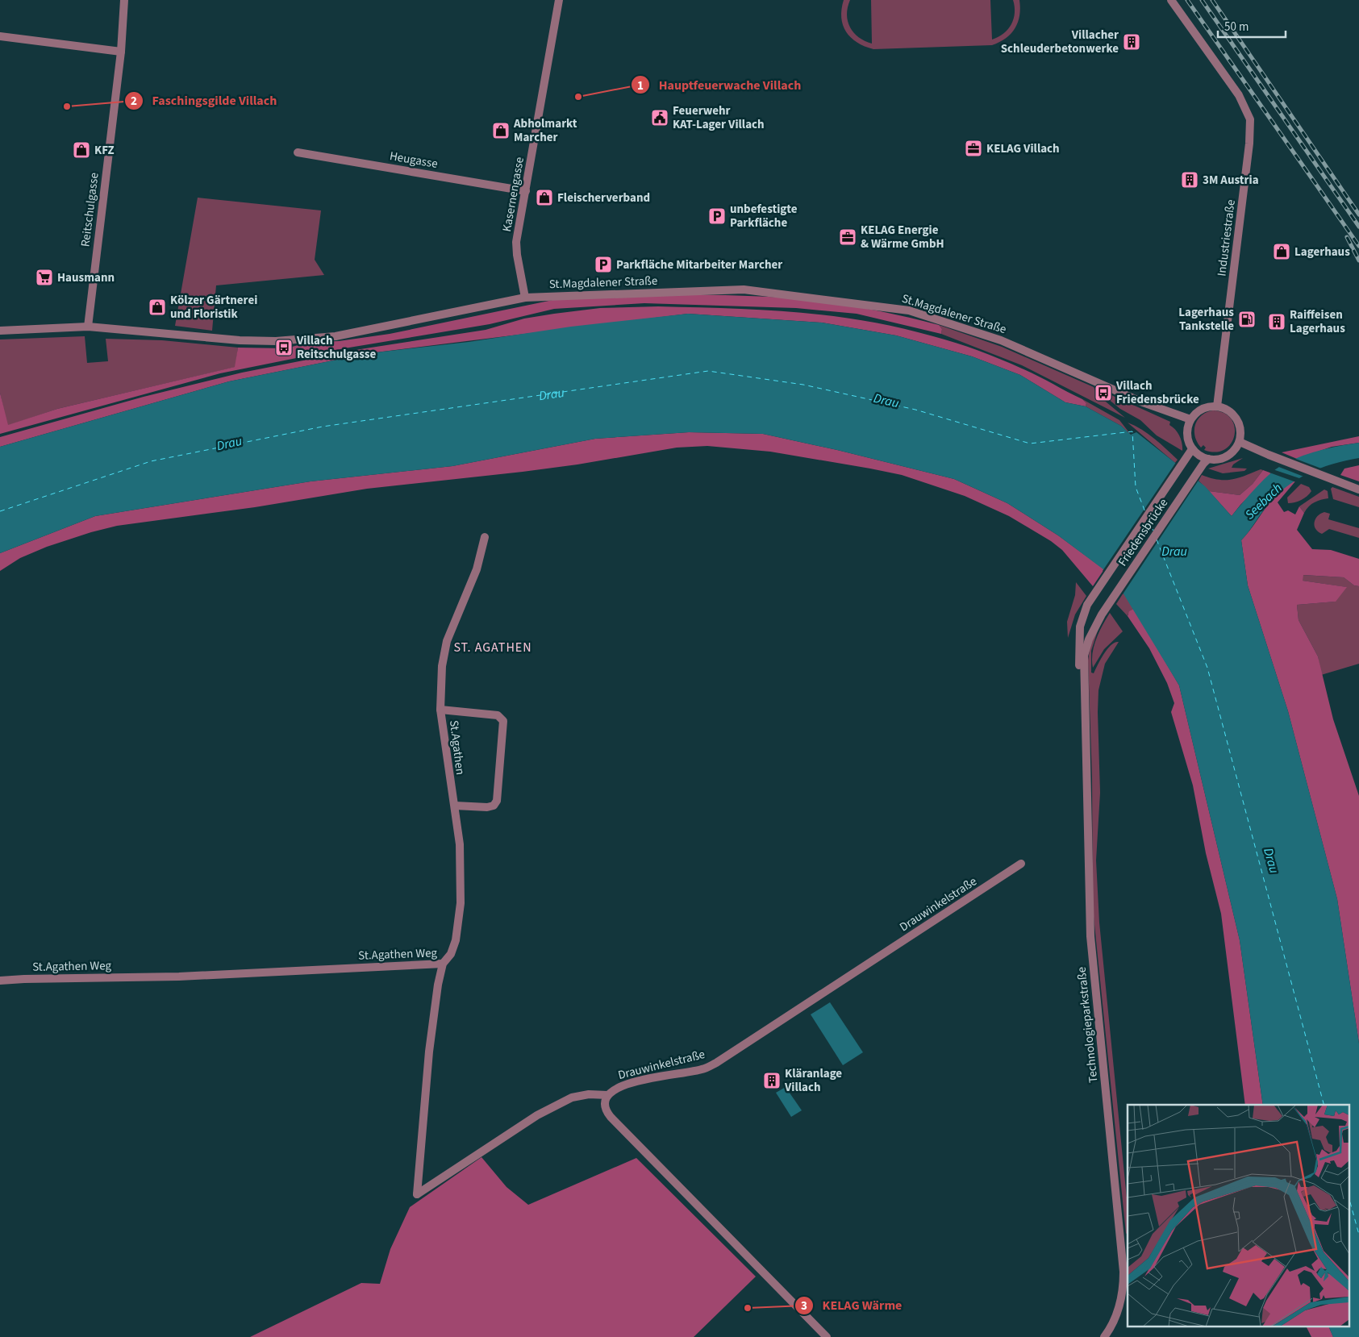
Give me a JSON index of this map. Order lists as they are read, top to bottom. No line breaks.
{"streets":{"street":["Heugasse","Kasernengasse","Reitschulgasse","Industriestraße","St.Magdalener Straße","Friedensbrücke","St.Agathen","Drauwinkelstraße","St.Agathen Weg","Technologieparkstraße"]},"crossings":[["Heugasse","Kasernengasse"],["Kasernengasse","St.Magdalener Straße"],["Reitschulgasse","St.Magdalener Straße"],["Industriestraße","St.Magdalener Straße"],["Industriestraße","Friedensbrücke"],["St.Magdalener Straße","Friedensbrücke"],["Friedensbrücke","Technologieparkstraße"],["St.Agathen","St.Agathen Weg"],["Drauwinkelstraße","St.Agathen Weg"]],"districts":["ST. AGATHEN"],"water":["Drau","Seebach"],"places":{"building":["Villacher Schleuderbetonwerke","3M Austria","Raiffeisen Lagerhaus","Kläranlage Villach"],"other":["Hauptfeuerwache Villach","Faschingsgilde Villach","KELAG Wärme"],"public building":["Feuerwehr KAT-Lager Villach"],"shop":["Abholmarkt Marcher","KFZ","Fleischerverband","Lagerhaus","Kölzer Gärtnerei und Floristik"],"office":["KELAG Villach","KELAG Energie & Wärme GmbH"],"parking":["unbefestigte Parkfläche","Parkfläche Mitarbeiter Marcher"],"supermarket":["Hausmann"],"fuel station":["Lagerhaus Tankstelle"],"bus stop":["Villach Reitschulgasse","Villach Friedensbrücke"]},"scale_bar":"50 m"}
